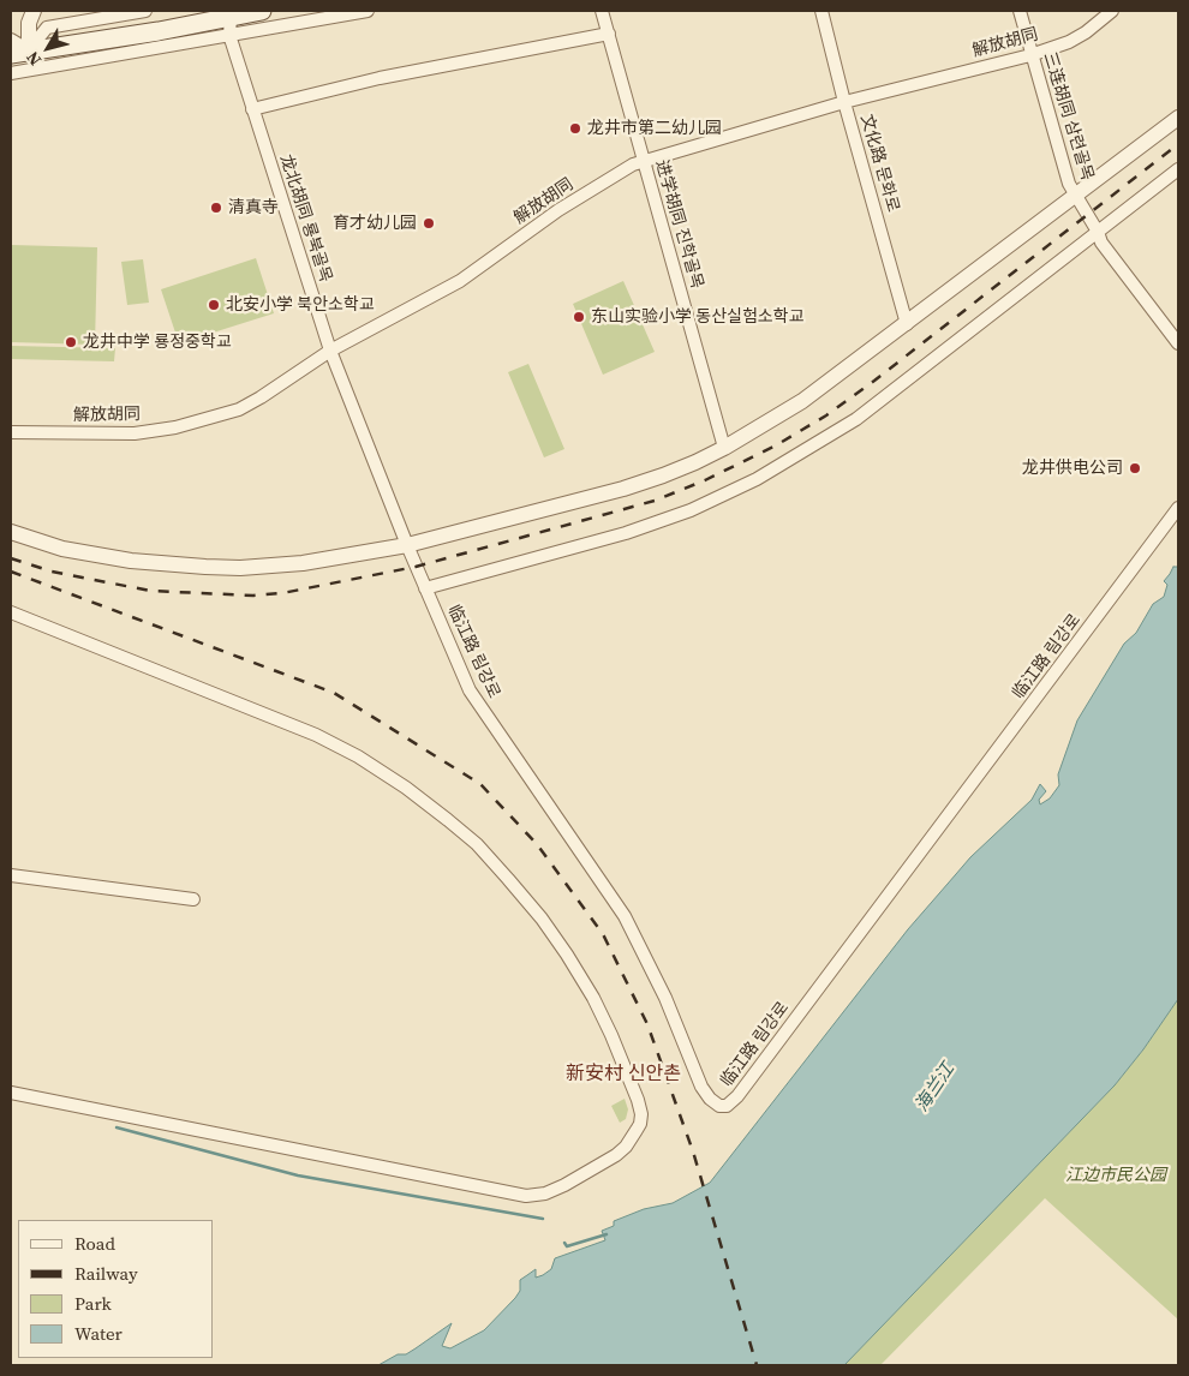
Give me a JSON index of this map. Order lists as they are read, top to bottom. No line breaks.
{"streets":{"street":["解放胡同","三连胡同 삼련골목","文化路 문화로","龙北胡同 룡북골목","进学胡同 진학골목","临江路 림강로"]},"crossings":[["解放胡同","三连胡同 삼련골목"],["解放胡同","文化路 문화로"],["解放胡同","龙北胡同 룡북골목"],["解放胡同","进学胡同 진학골목"],["龙北胡同 룡북골목","临江路 림강로"]],"districts":["新安村 신안촌"],"water":["海兰江"],"parks":["江边市民公园"],"places":["龙井市第二幼儿园","清真寺","育才幼儿园","北安小学 북안소학교","东山实验小学 동산실험소학교","龙井中学 룡정중학교","龙井供电公司"],"legend":["Road","Railway","Park","Water"],"north":"bottom left"}
